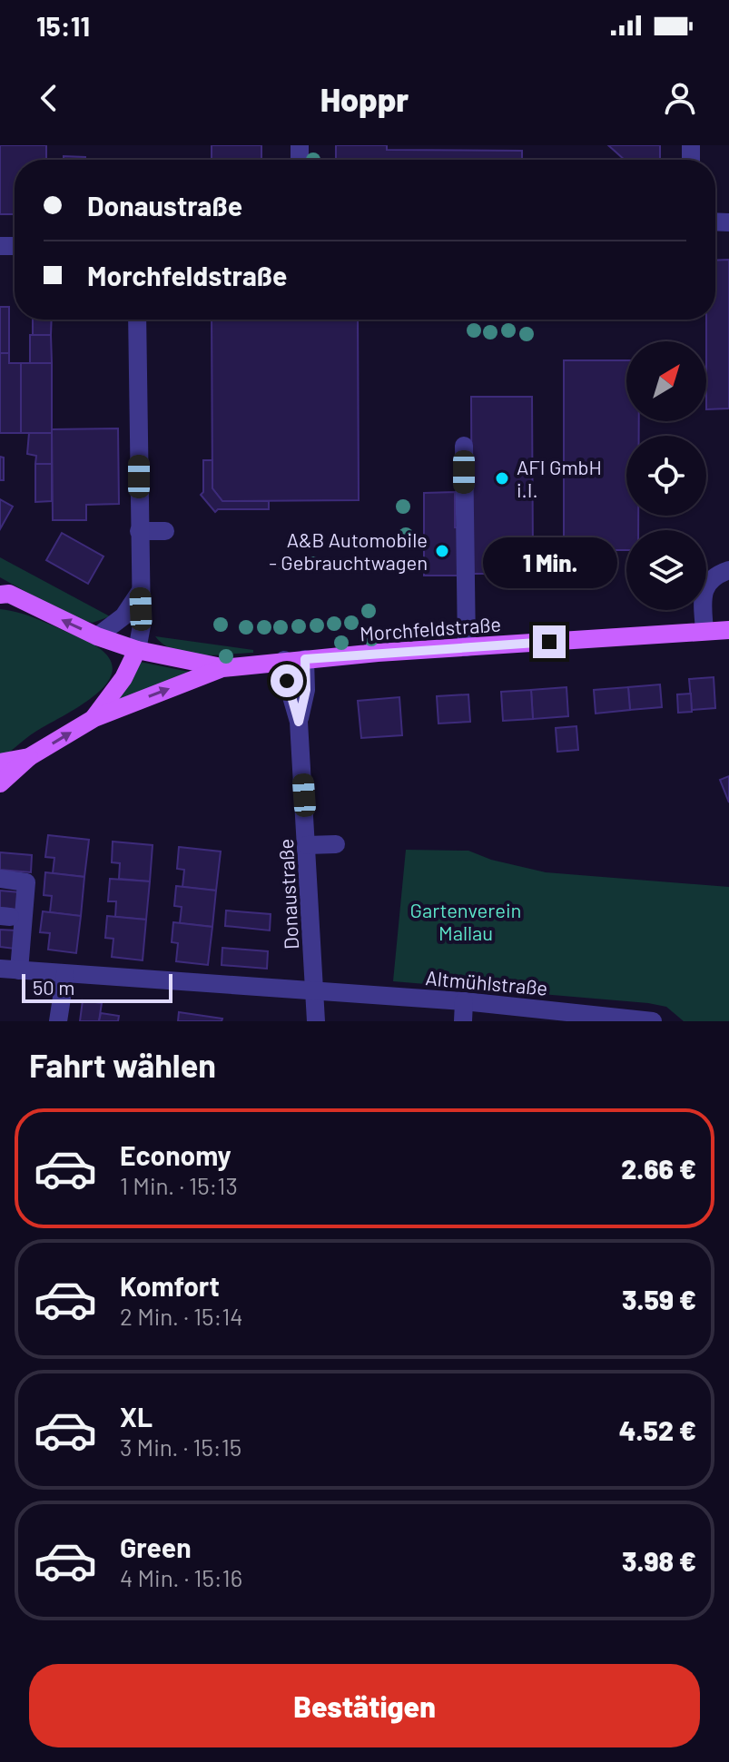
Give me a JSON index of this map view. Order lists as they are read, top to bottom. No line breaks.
{"streets":{"main road":["Morchfeldstraße"],"street":["Donaustraße","Altmühlstraße"]},"crossings":[["Morchfeldstraße","Donaustraße"],["Donaustraße","Altmühlstraße"]],"parks":["Gartenverein Mallau"],"places":["AFI GmbH i.I.","A&B Automobile - Gebrauchtwagen"],"scale_bar":"50 m","north":"top right","page":{"status":"15:11","header":"Hoppr","banner":["Donaustraße","Morchfeldstraße"],"bubble":"1 Min.","scale":"50 m","heading":"Fahrt wählen","list":[{"name":"Economy","note":"1 Min. · 15:13","value":"2.66 €"},{"name":"Komfort","note":"2 Min. · 15:14","value":"3.59 €"},{"name":"XL","note":"3 Min. · 15:15","value":"4.52 €"},{"name":"Green","note":"4 Min. · 15:16","value":"3.98 €"}],"buttons":"Bestätigen"}}
